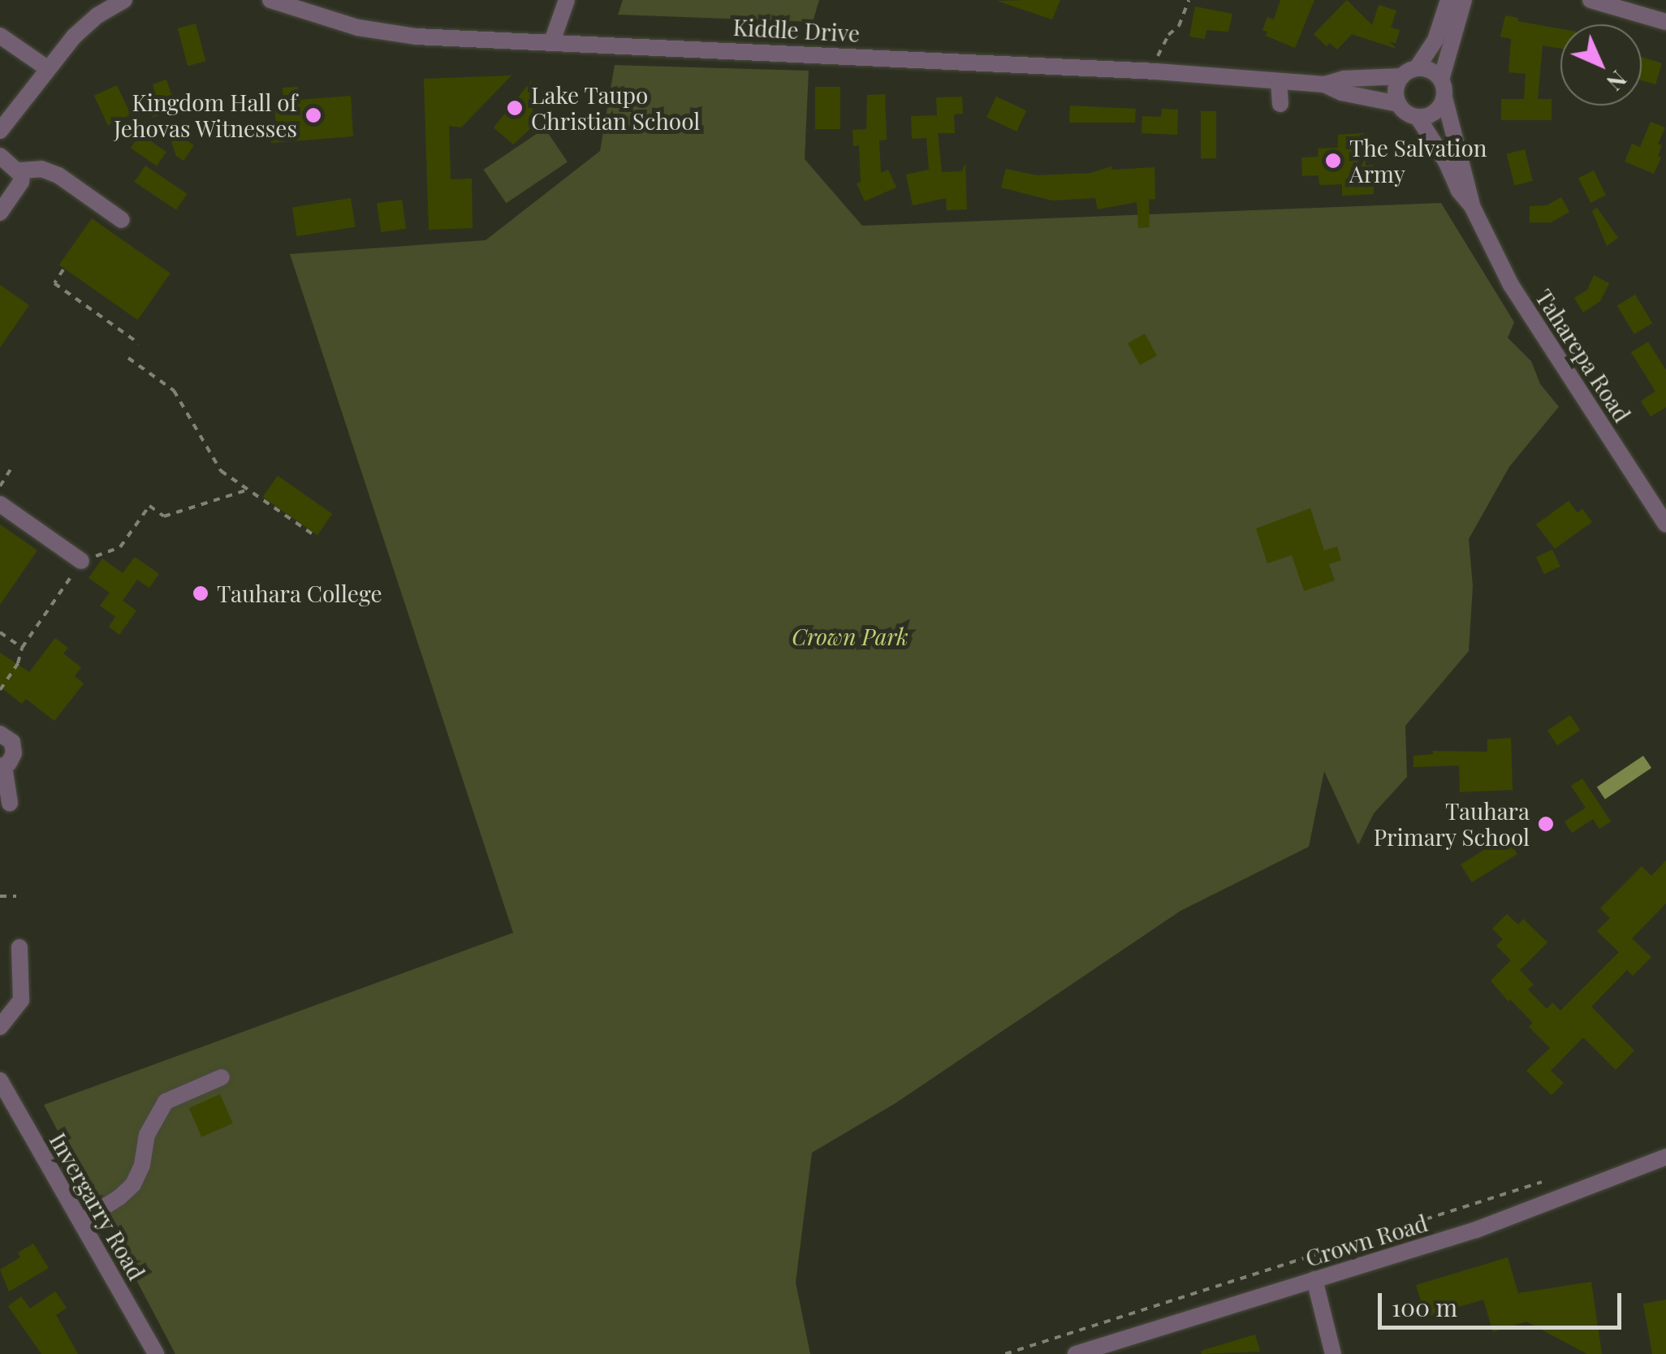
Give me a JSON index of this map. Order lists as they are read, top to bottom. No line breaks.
{"streets":{"street":["Kiddle Drive","Taharepa Road","Invergarry Road","Crown Road"]},"crossings":[["Kiddle Drive","Taharepa Road"]],"parks":["Crown Park"],"places":["Lake Taupo Christian School","Kingdom Hall of Jehovas Witnesses","The Salvation Army","Tauhara College","Tauhara Primary School"],"scale_bar":"100 m","north":"bottom right"}
